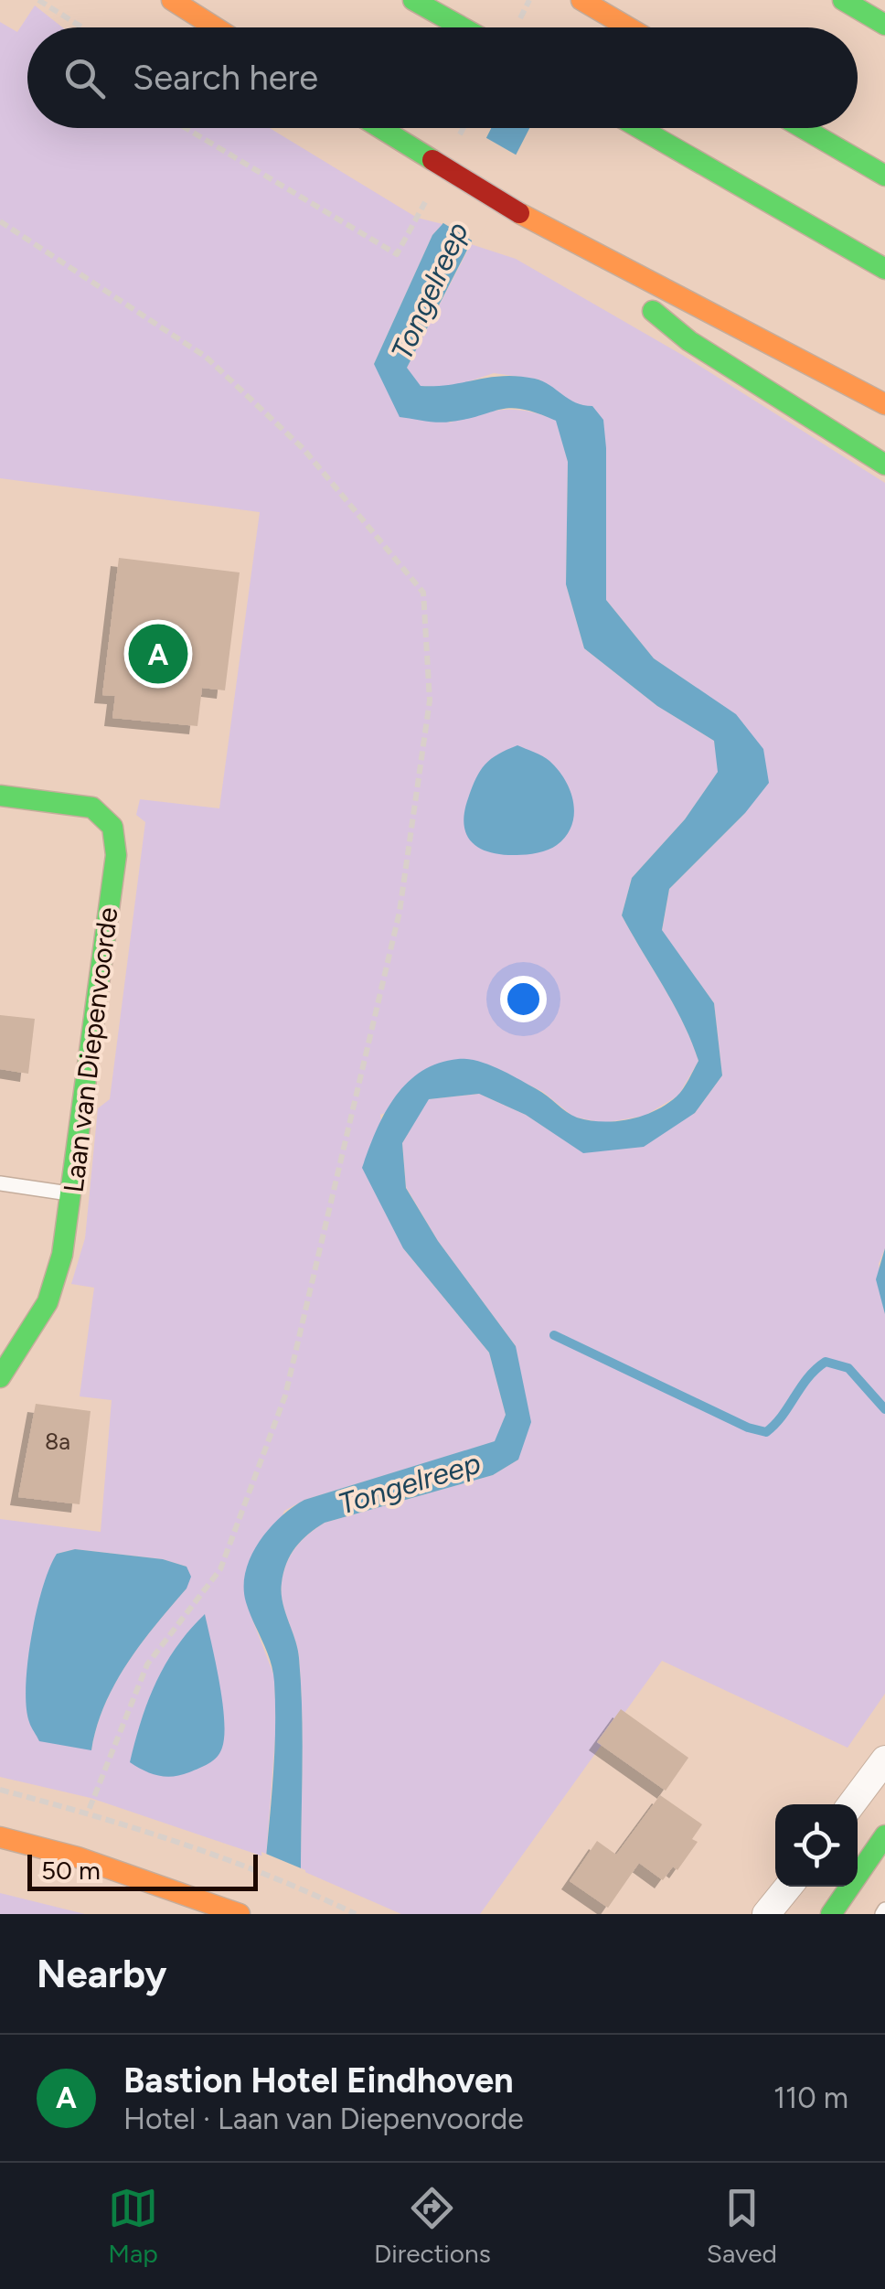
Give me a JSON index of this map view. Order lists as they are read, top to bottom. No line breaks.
{"streets":{"main road":["Laan van Diepenvoorde"]},"water":["Tongelreep"],"house_numbers":["8a"],"scale_bar":"50 m","page":{"search":"Search here","pins":"A","scale":"50 m","heading":"Nearby","list":[{"mark":"A","name":"Bastion Hotel Eindhoven","note":"Hotel · Laan van Diepenvoorde","value":"110 m"}],"nav":["Map","Directions","Saved"]}}
